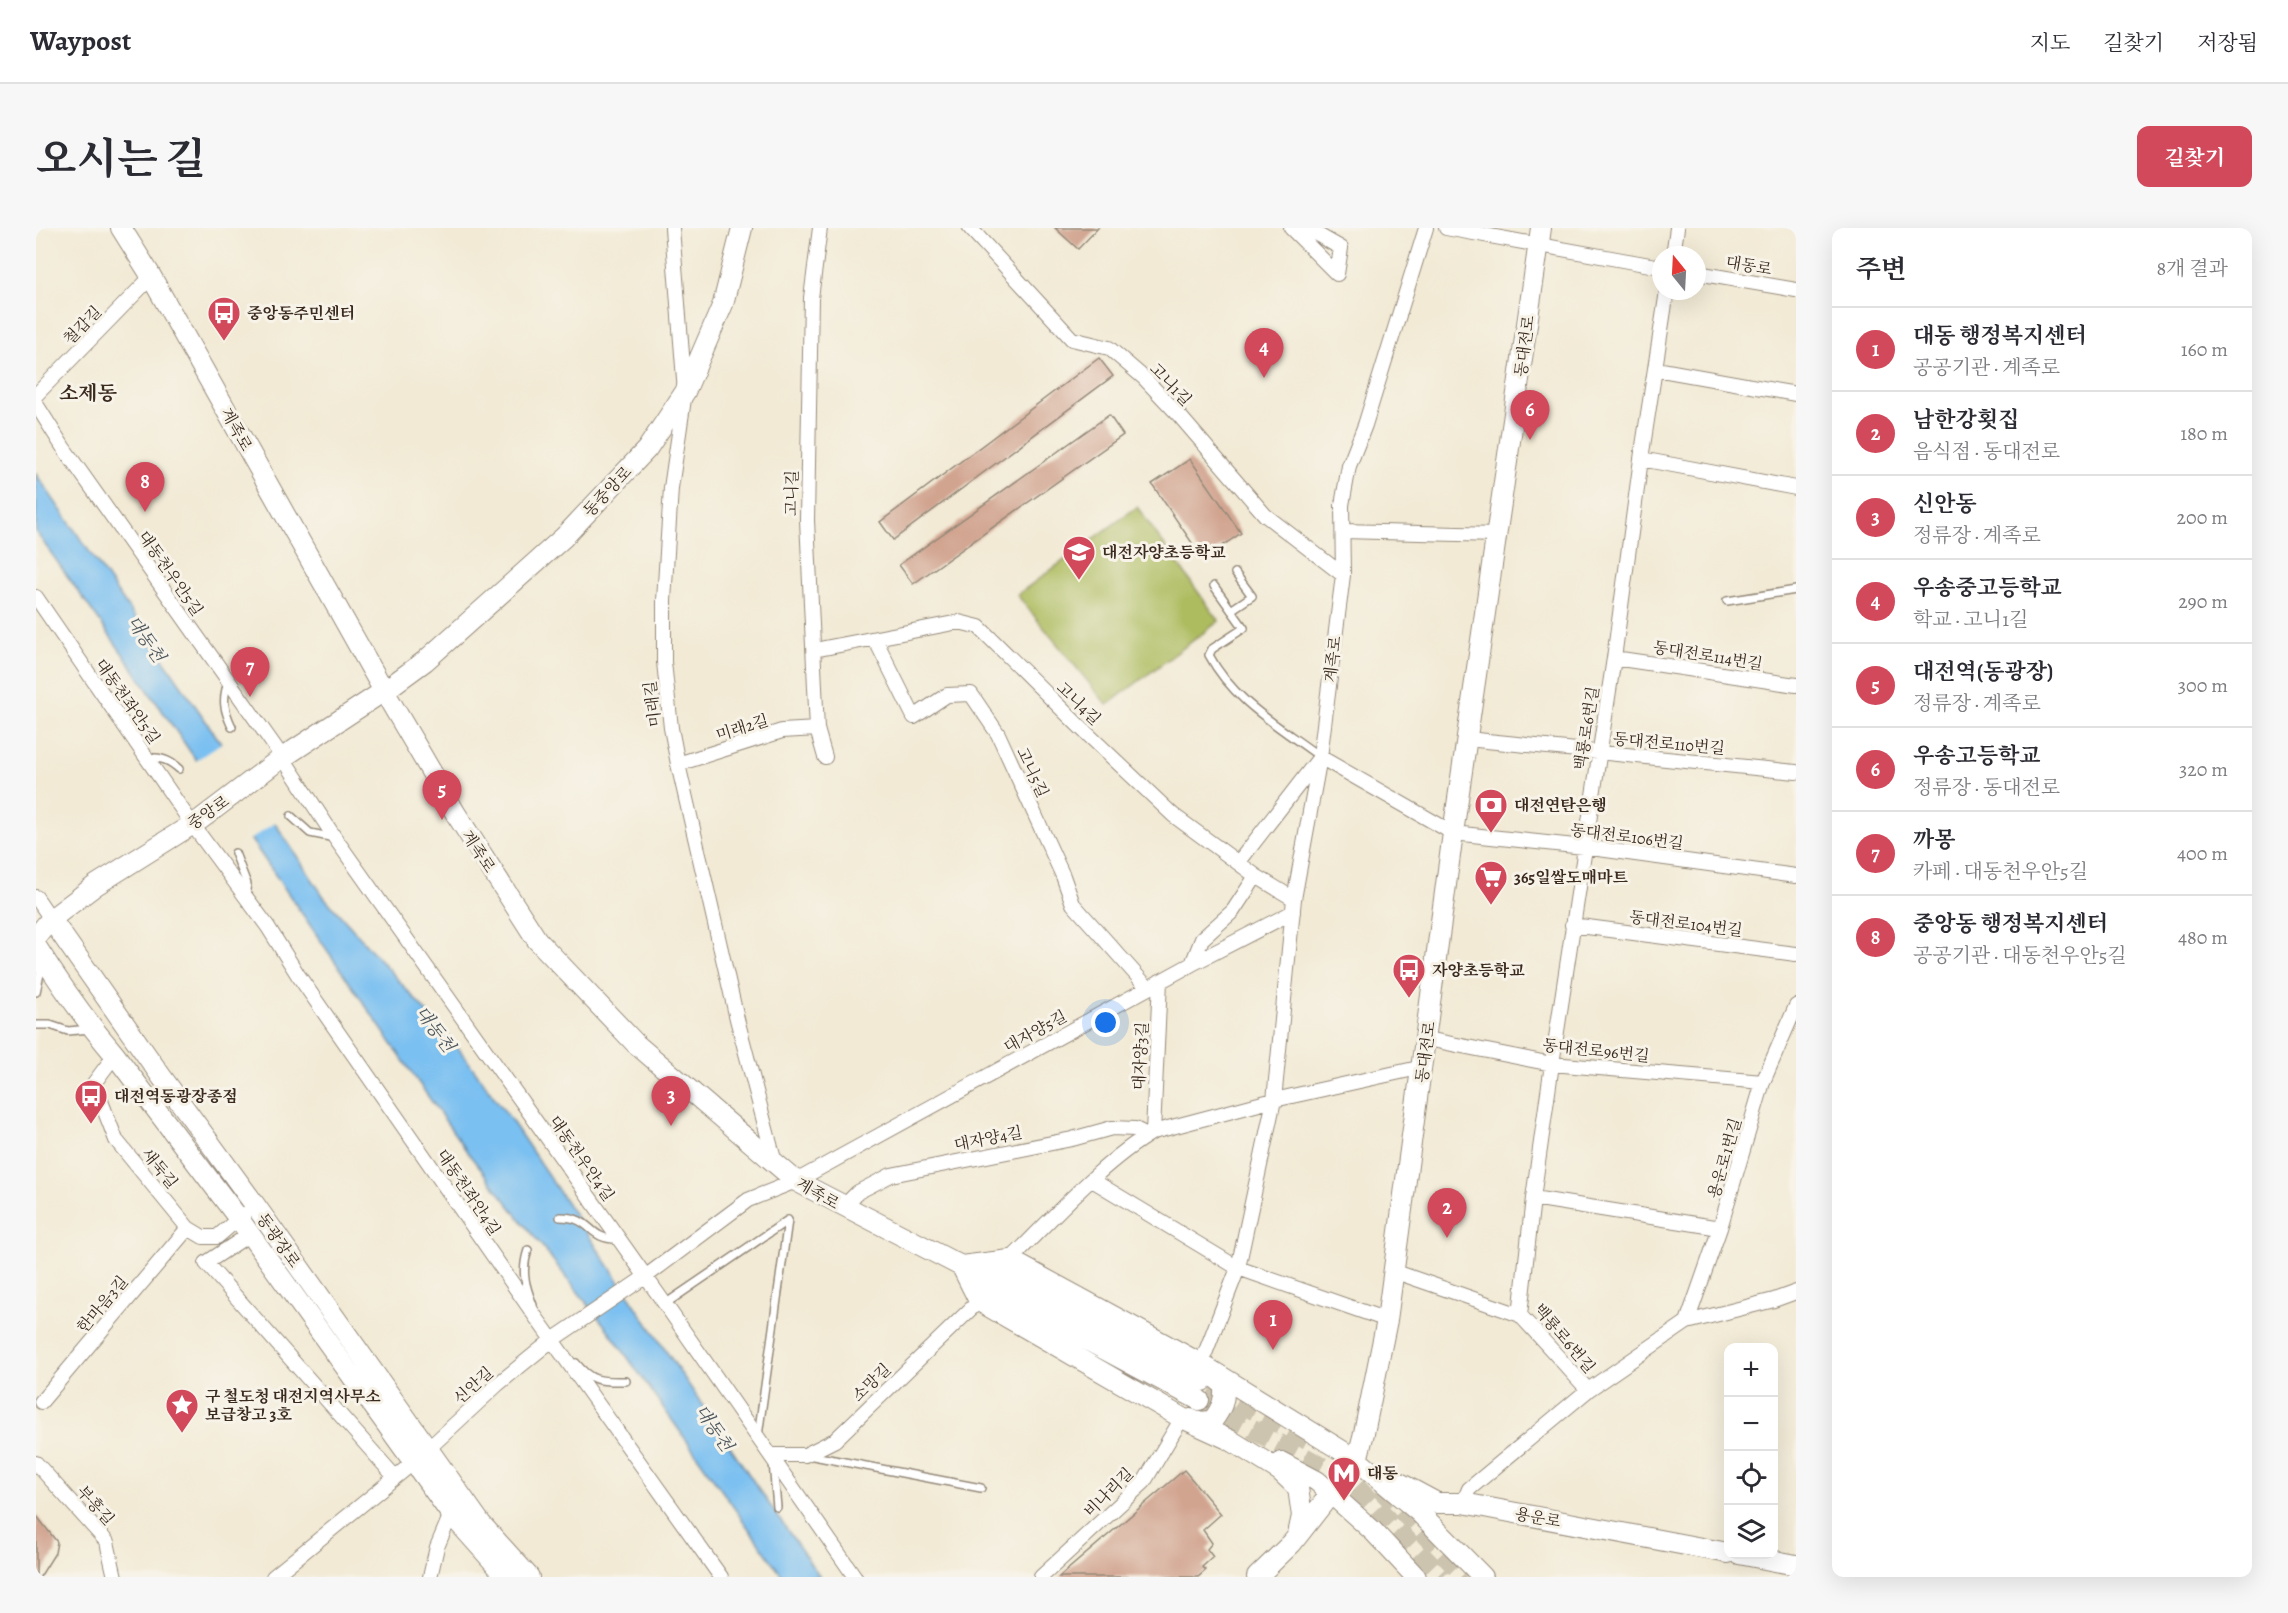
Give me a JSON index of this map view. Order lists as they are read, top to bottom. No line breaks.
{"streets":{"main road":["동대전로","계족로","동중앙로","중앙로","동광장로","용운로"],"street":["대동로","철갑길","고니1길","고니길","대동천우안5길","동대전로114번길","대동천좌안5길","고니4길","미래길","미래2길","백룡로6번길","동대전로110번길","고니5길","동대전로106번길","동대전로104번길","대자양5길","동대전로96번길","대자양3길","대자양4길","대동천우안4길","용운로1번길","새둑길","대동천좌안4길","한마음3길","소망길","신안길","비나리길","부흥길"]},"crossings":[["철갑길","계족로"],["동대전로","동대전로110번길"],["동대전로","동대전로106번길"],["동대전로","동대전로96번길"],["동대전로","용운로"],["고니1길","계족로"],["계족로","동중앙로"],["계족로","고니4길"],["계족로","미래길"],["계족로","중앙로"],["계족로","대자양5길"],["계족로","대자양4길"],["동중앙로","미래길"],["동중앙로","중앙로"],["고니길","고니4길"],["고니길","미래2길"],["대동천우안5길","중앙로"],["대동천우안5길","대동천우안4길"],["동대전로114번길","백룡로6번길"],["대동천좌안5길","중앙로"],["대동천좌안5길","대동천좌안4길"],["고니4길","고니5길"],["고니4길","대자양5길"],["미래길","미래2길"],["백룡로6번길","동대전로110번길"],["백룡로6번길","동대전로106번길"],["백룡로6번길","동대전로104번길"],["백룡로6번길","동대전로96번길"],["고니5길","대자양5길"],["고니5길","대자양3길"],["중앙로","대동천우안4길"],["중앙로","대동천좌안4길"],["중앙로","동광장로"],["대자양5길","대자양3길"],["동대전로96번길","용운로1번길"],["대자양3길","대자양4길"],["대동천우안4길","소망길"],["대동천우안4길","신안길"],["새둑길","동광장로"],["새둑길","한마음3길"],["대동천좌안4길","신안길"],["동광장로","신안길"]],"districts":["소제동"],"water":["대동천"],"places":{"bus stop":["중앙동주민센터","자양초등학교","대전역동광장종점"],"school or university":["대전자양초등학교"],"bank":["대전연탄은행"],"supermarket":["365일쌀도매마트"],"place":["구 철도청 대전지역사무소 보급창고 3호"],"metro station":["대동"]},"north":"top","page":{"header":"Waypost","nav":["지도","길찾기","저장됨"],"title":"오시는 길","buttons":"길찾기","heading":["주변","8개 결과"],"list":[{"mark":"1","name":"대동 행정복지센터","note":"공공기관 · 계족로","value":"160 m"},{"mark":"2","name":"남한강횟집","note":"음식점 · 동대전로","value":"180 m"},{"mark":"3","name":"신안동","note":"정류장 · 계족로","value":"200 m"},{"mark":"4","name":"우송중고등학교","note":"학교 · 고니1길","value":"290 m"},{"mark":"5","name":"대전역(동광장)","note":"정류장 · 계족로","value":"300 m"},{"mark":"6","name":"우송고등학교","note":"정류장 · 동대전로","value":"320 m"},{"mark":"7","name":"까몽","note":"카페 · 대동천우안5길","value":"400 m"},{"mark":"8","name":"중앙동 행정복지센터","note":"공공기관 · 대동천우안5길","value":"480 m"}],"pins":["4","6","8","7","5","3","2","1"],"map_buttons":["+","−"]}}
